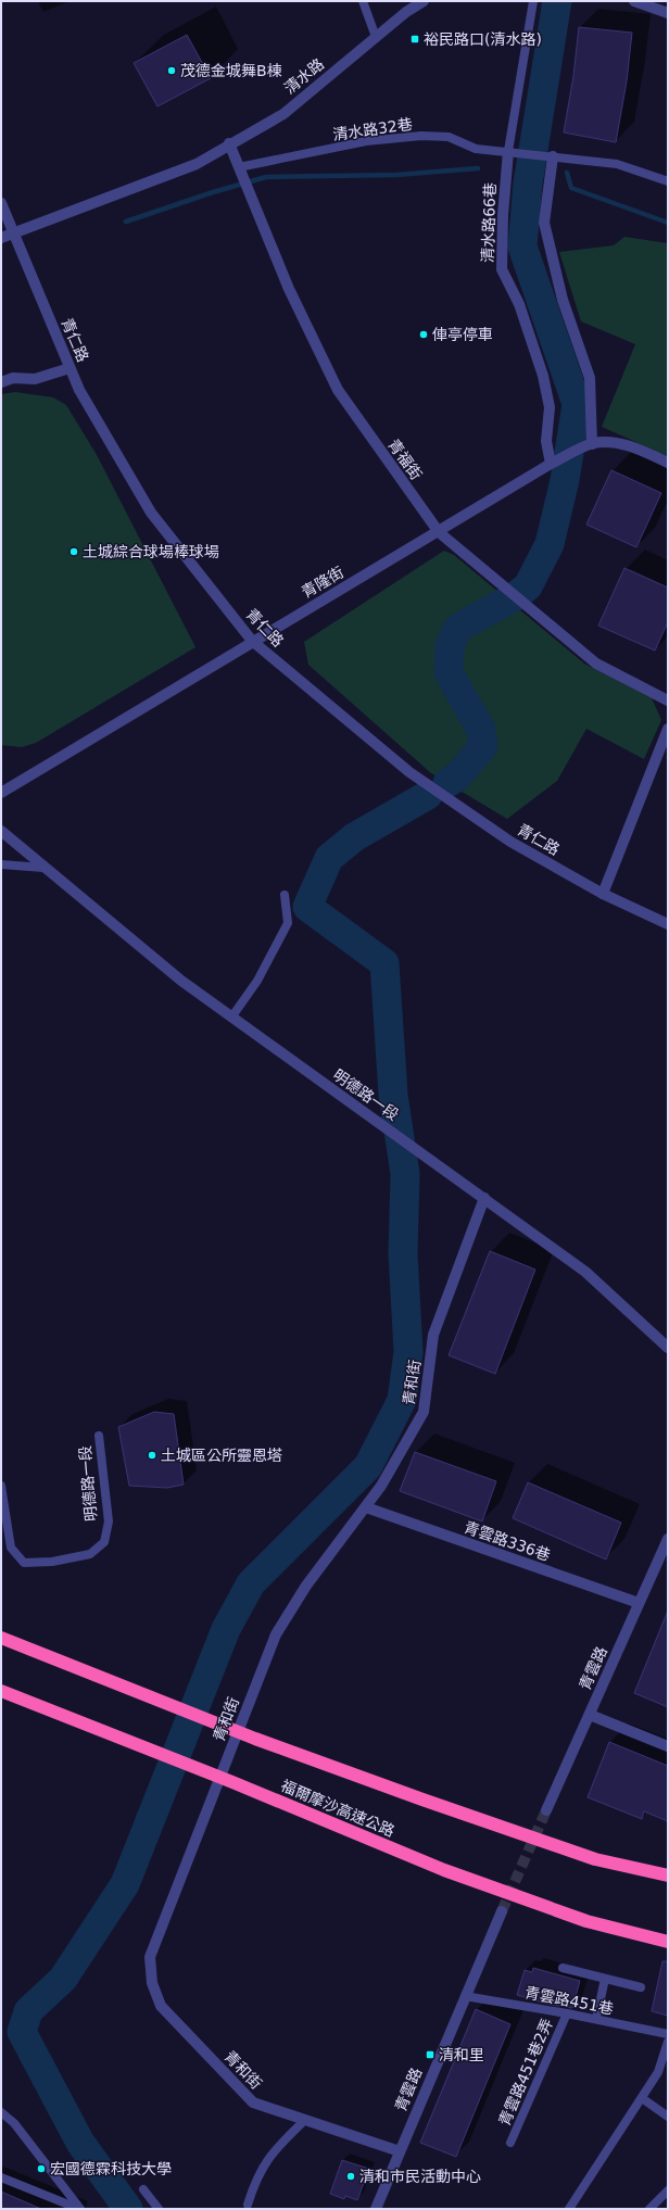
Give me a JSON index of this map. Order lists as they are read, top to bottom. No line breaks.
{"streets":{"highway":["福爾摩沙高速公路"],"street":["清水路","清水路66巷","青仁路","青福街","青隆街","明德路一段","青和街","青雲路336巷","青雲路"],"lane":["清水路32巷","青雲路451巷","青雲路451巷2弄"]},"crossings":[["清水路","青仁路"],["清水路","青福街"],["清水路32巷","清水路66巷"],["清水路32巷","青福街"],["清水路66巷","青隆街"],["青仁路","青隆街"],["青福街","青隆街"],["明德路一段","青和街"],["青和街","青雲路336巷"],["青和街","青雲路"],["青雲路336巷","青雲路"],["青雲路","青雲路451巷"],["青雲路451巷","青雲路451巷2弄"]],"places":{"transit":["裕民路口(清水路)","清和里"],"other":["茂德金城舞B棟","俥亭停車","土城綜合球場棒球場","土城區公所靈恩塔","宏國德霖科技大學","清和市民活動中心"]}}
